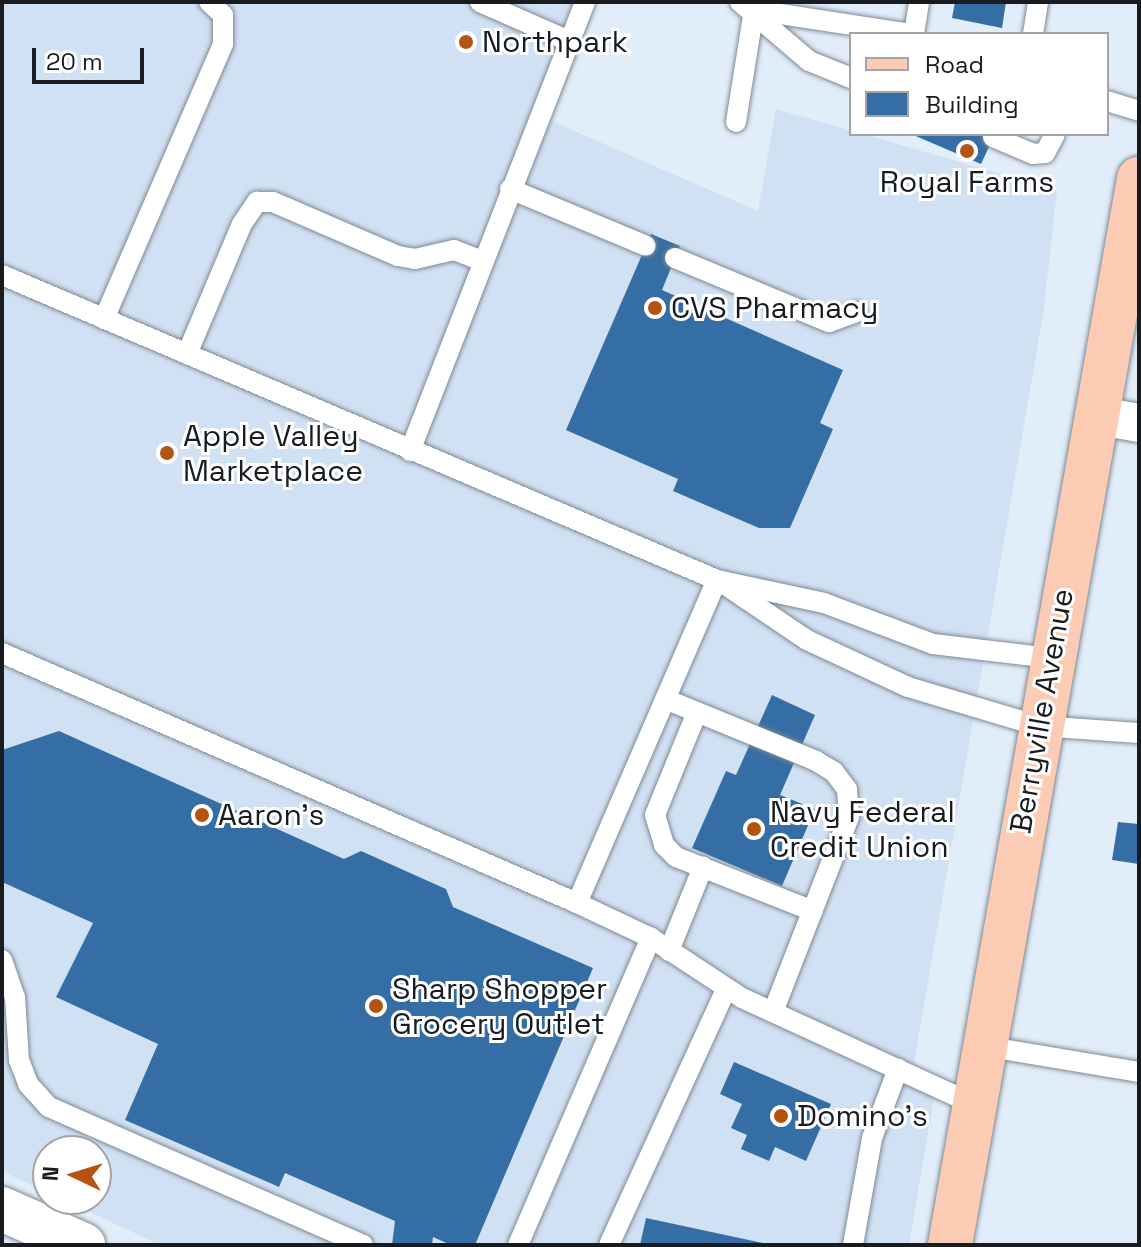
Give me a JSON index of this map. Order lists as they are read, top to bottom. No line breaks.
{"streets":{"main road":["Berryville Avenue"]},"places":["Northpark","Royal Farms","CVS Pharmacy","Apple Valley Marketplace","Aaron's","Navy Federal Credit Union","Sharp Shopper Grocery Outlet","Domino's"],"legend":["Road","Building"],"scale_bar":"20 m","north":"left"}
